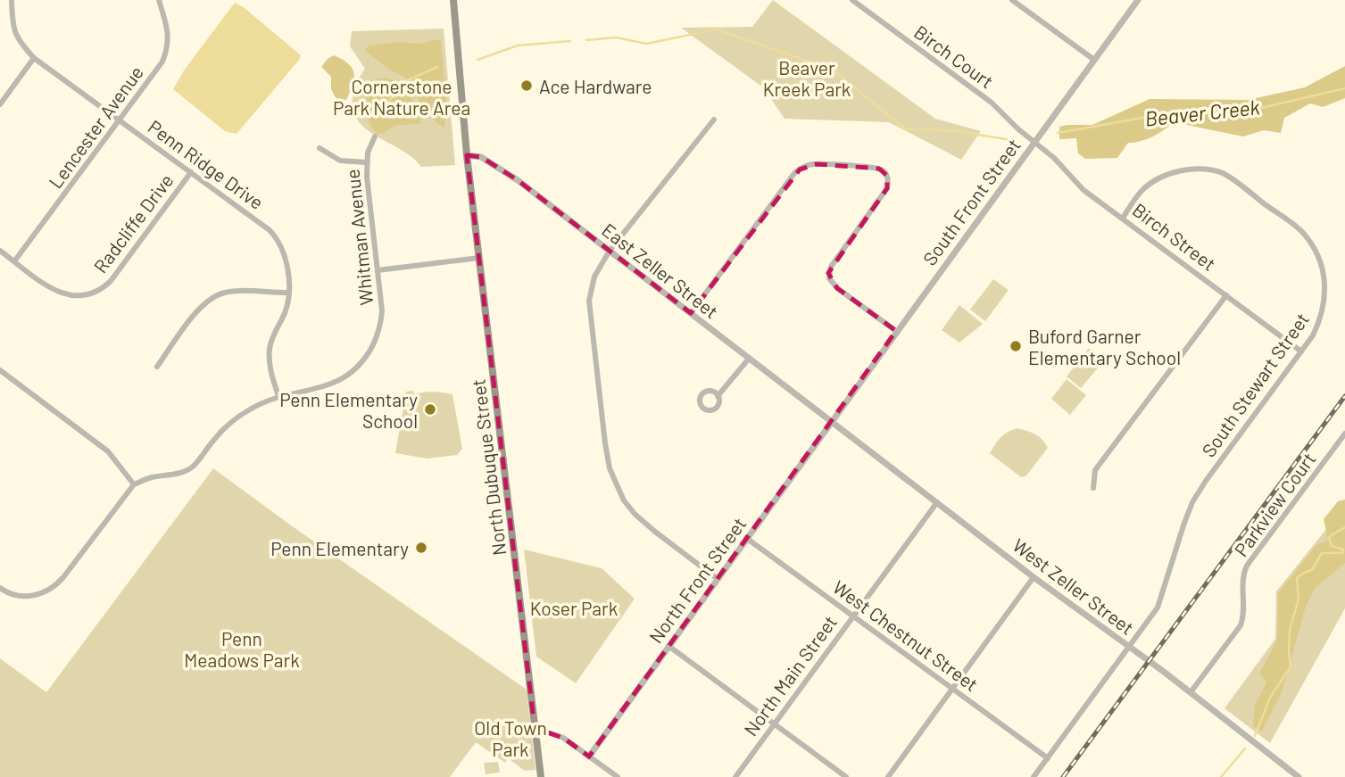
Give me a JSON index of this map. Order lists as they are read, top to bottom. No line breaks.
{"streets":{"main road":["North Dubuque Street"],"street":["Birch Court","Lencester Avenue","Penn Ridge Drive","South Front Street","Radcliffe Drive","Birch Street","Whitman Avenue","East Zeller Street","South Stewart Street","Parkview Court","North Front Street","West Zeller Street","West Chestnut Street","North Main Street"]},"crossings":[["Birch Court","South Front Street"],["Birch Court","Birch Street"],["Lencester Avenue","Penn Ridge Drive"],["Lencester Avenue","Radcliffe Drive"],["Penn Ridge Drive","Radcliffe Drive"],["Penn Ridge Drive","Whitman Avenue"],["South Front Street","Birch Street"],["South Front Street","East Zeller Street"],["South Front Street","North Front Street"],["South Front Street","West Zeller Street"],["Birch Street","South Stewart Street"],["East Zeller Street","North Dubuque Street"],["East Zeller Street","North Front Street"],["East Zeller Street","West Zeller Street"],["South Stewart Street","West Zeller Street"],["South Stewart Street","West Chestnut Street"],["Parkview Court","West Zeller Street"],["North Front Street","West Zeller Street"],["North Front Street","West Chestnut Street"],["West Zeller Street","North Main Street"],["West Chestnut Street","North Main Street"]],"water":["Beaver Creek"],"parks":["Beaver Kreek Park","Cornerstone Park Nature Area","Koser Park","Penn Meadows Park","Old Town Park"],"places":["Ace Hardware","Buford Garner Elementary School","Penn Elementary School","Penn Elementary"]}
